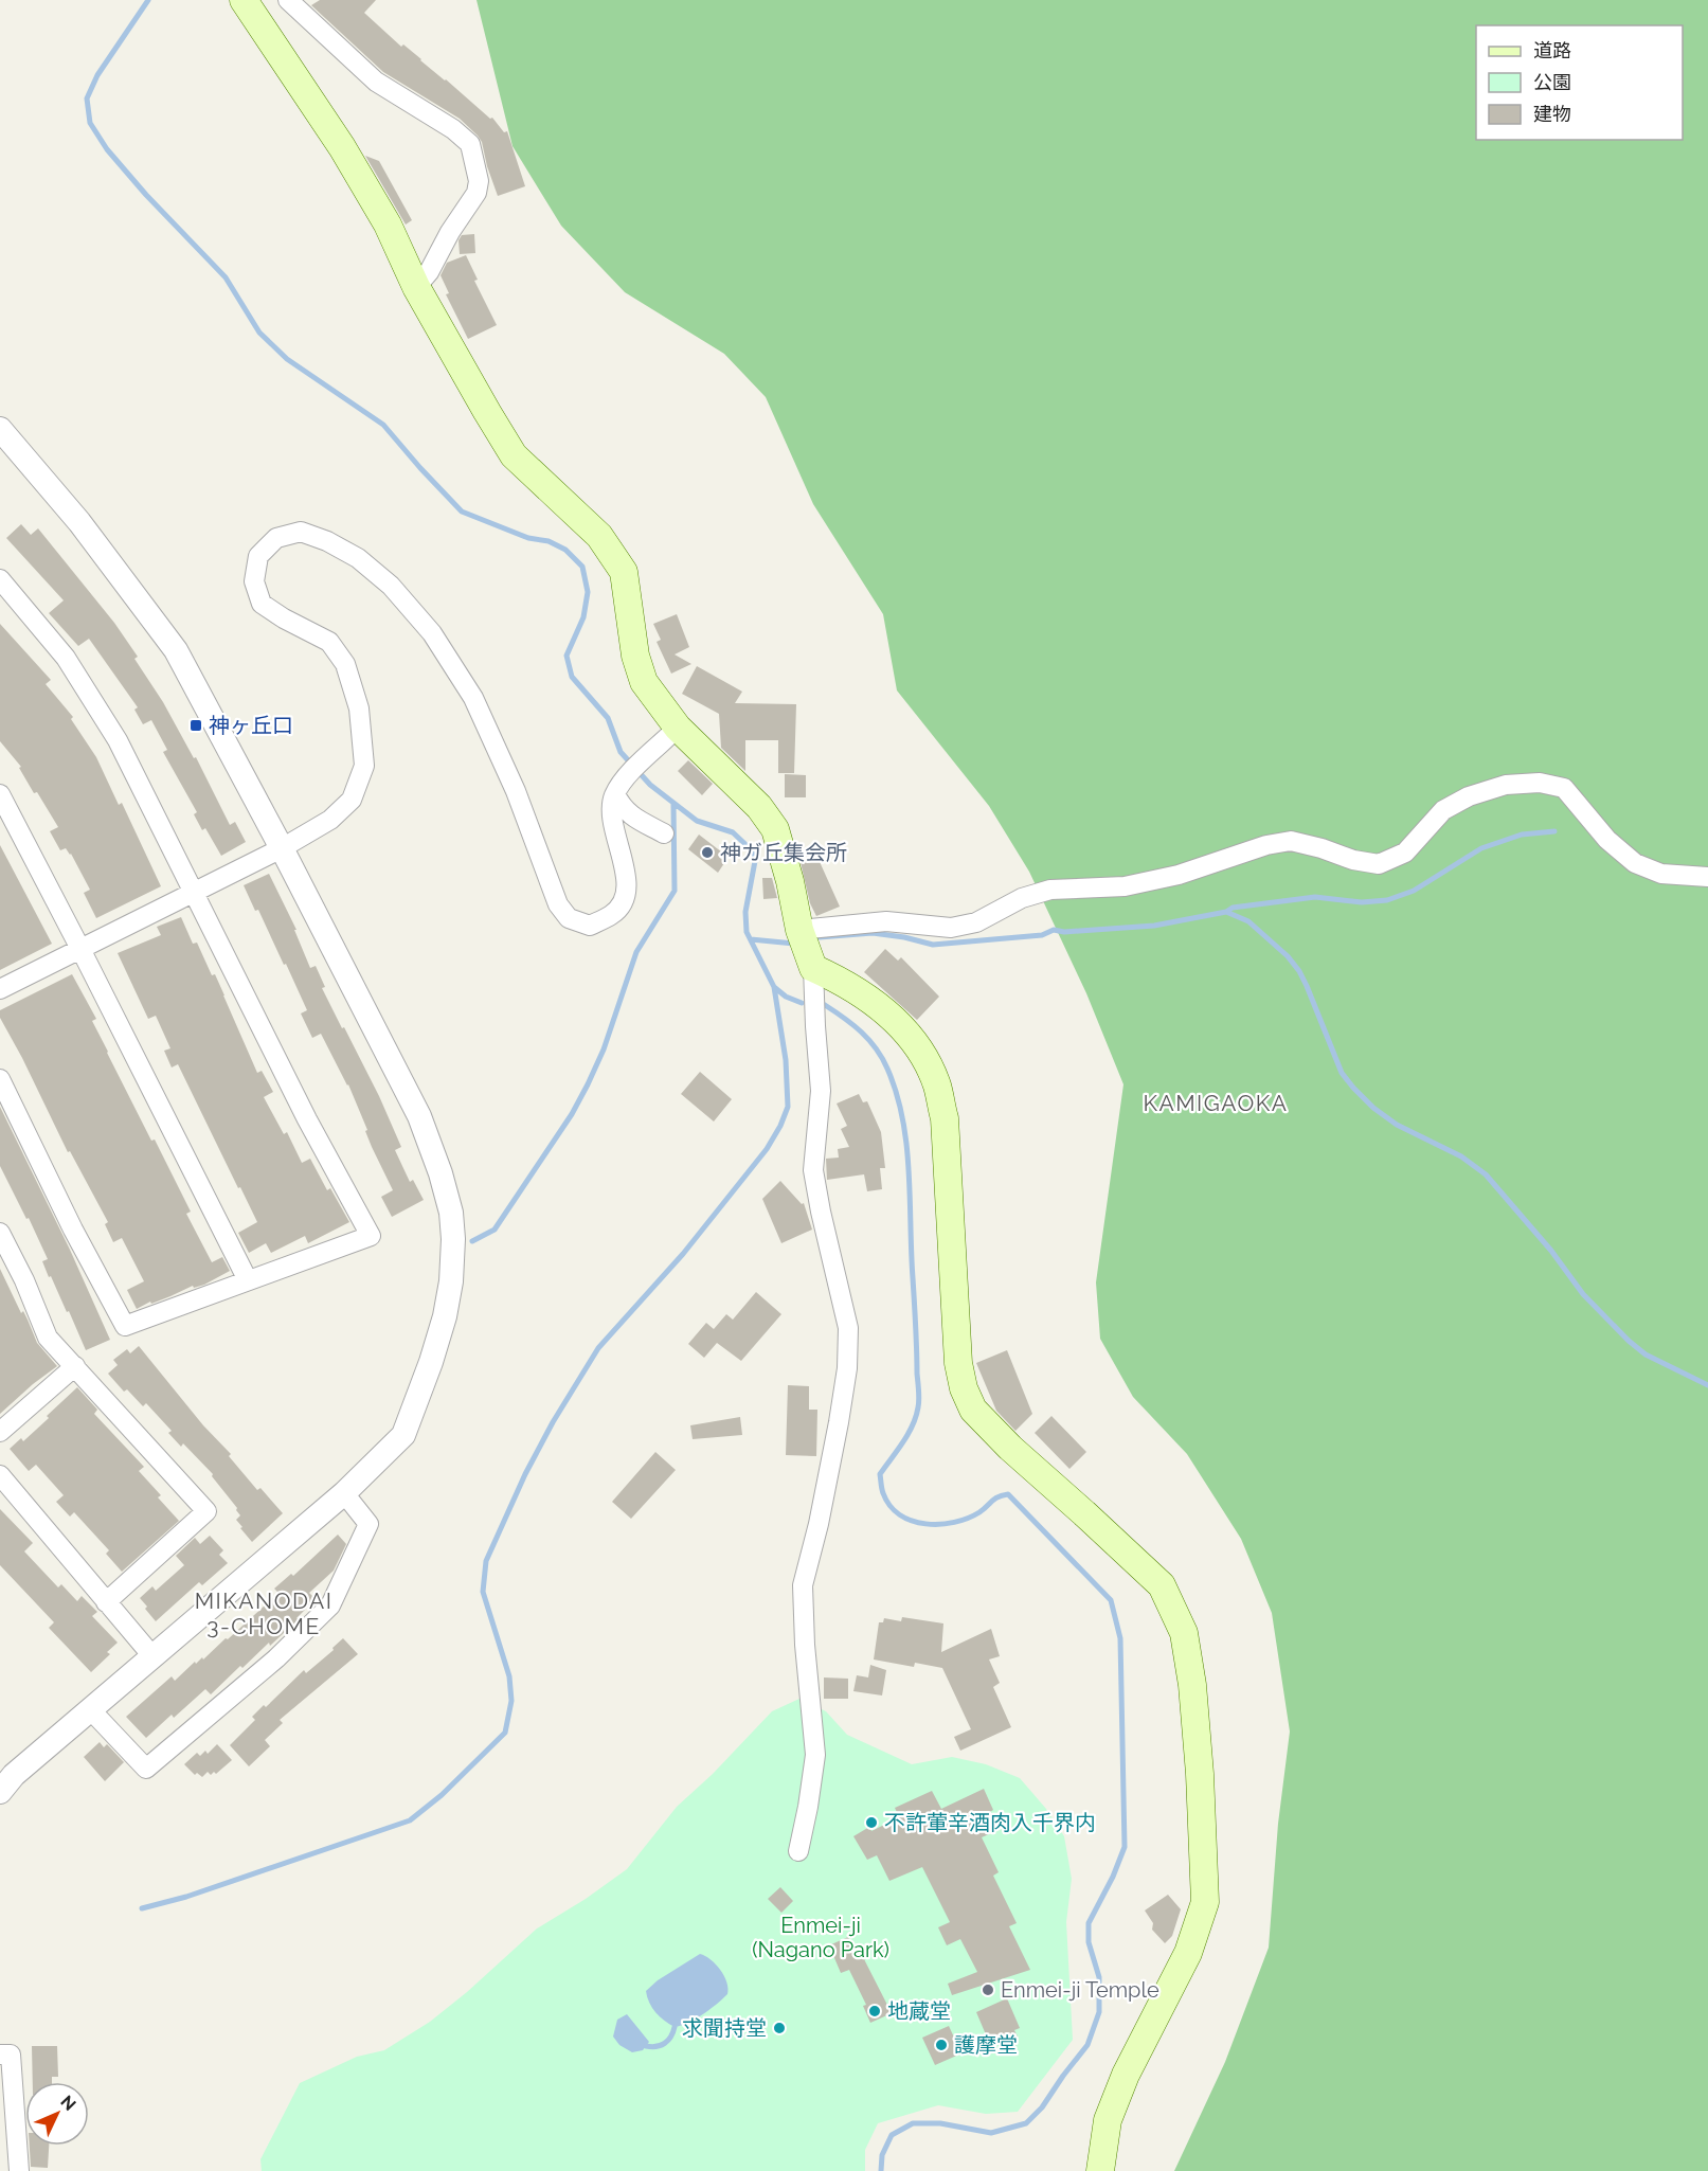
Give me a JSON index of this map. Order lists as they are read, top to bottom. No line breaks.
{"districts":["KAMIGAOKA","MIKANODAI 3-CHOME"],"parks":["Enmei-ji (Nagano Park)"],"places":{"transit":["神ヶ丘口"],"other":["神ガ丘集会所","不許葷辛酒肉入千界内","Enmei-ji Temple","地蔵堂","求聞持堂","護摩堂"]},"legend":["道路","公園","建物"],"north":"top right"}
